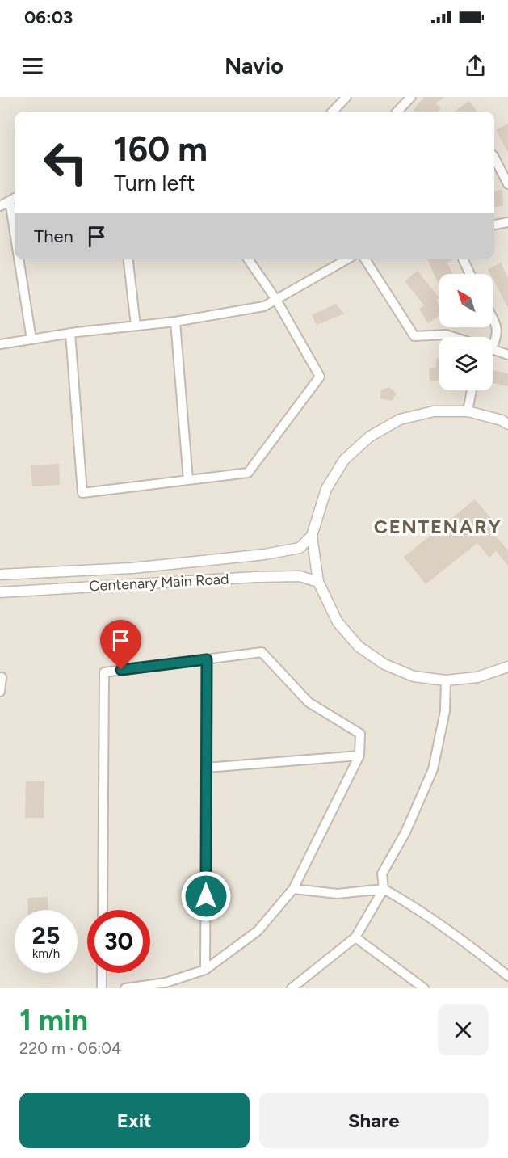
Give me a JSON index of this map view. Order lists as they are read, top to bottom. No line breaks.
{"streets":{"street":["Centenary Main Road"]},"districts":["CENTENARY"],"north":"top left","page":{"status":"06:03","header":"Navio","turn":["160 m","Turn left"],"then":"Then","speed":"25 km/h","limit":"30","heading":["1 min","220 m · 06:04"],"buttons":["Exit","Share"]}}
